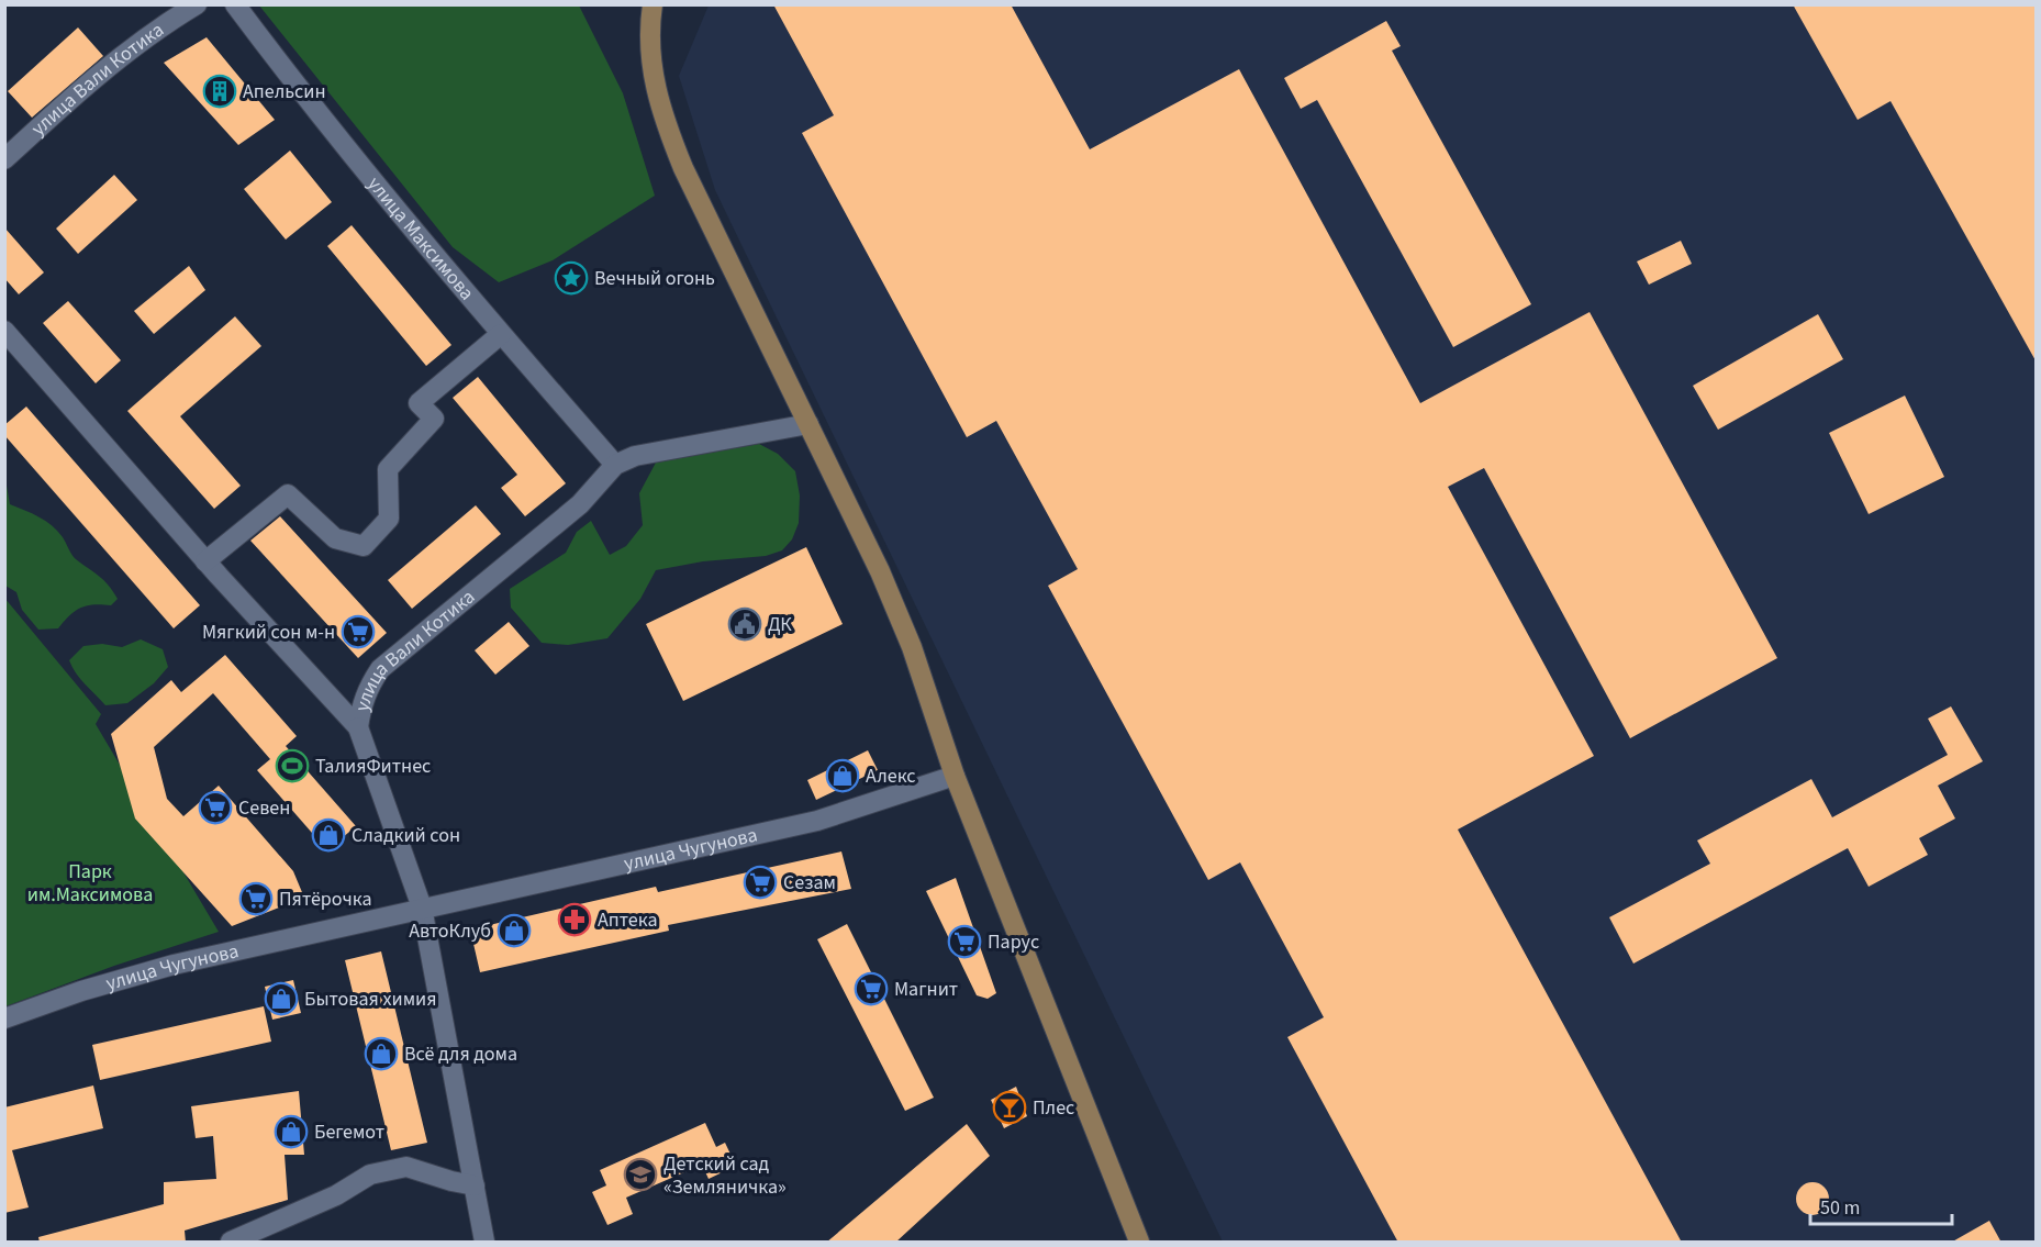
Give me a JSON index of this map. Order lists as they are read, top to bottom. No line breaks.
{"streets":{"street":["улица Вали Котика","улица Максимова","улица Чугунова"]},"crossings":[["улица Вали Котика","улица Максимова"]],"parks":["Парк им.Максимова"],"places":{"building":["Апельсин"],"place":["Вечный огонь"],"public building":["ДК"],"supermarket":["Мягкий сон м-н","Севен","Сезам","Пятёрочка","Парус","Магнит"],"sports":["ТалияФитнес"],"shop":["Алекс","Сладкий сон","АвтоКлуб","Бытовая химия","Всё для дома","Бегемот"],"pharmacy":["Аптека"],"bar":["Плес"],"school or university":["Детский сад «Земляничка»"]},"scale_bar":"50 m"}
